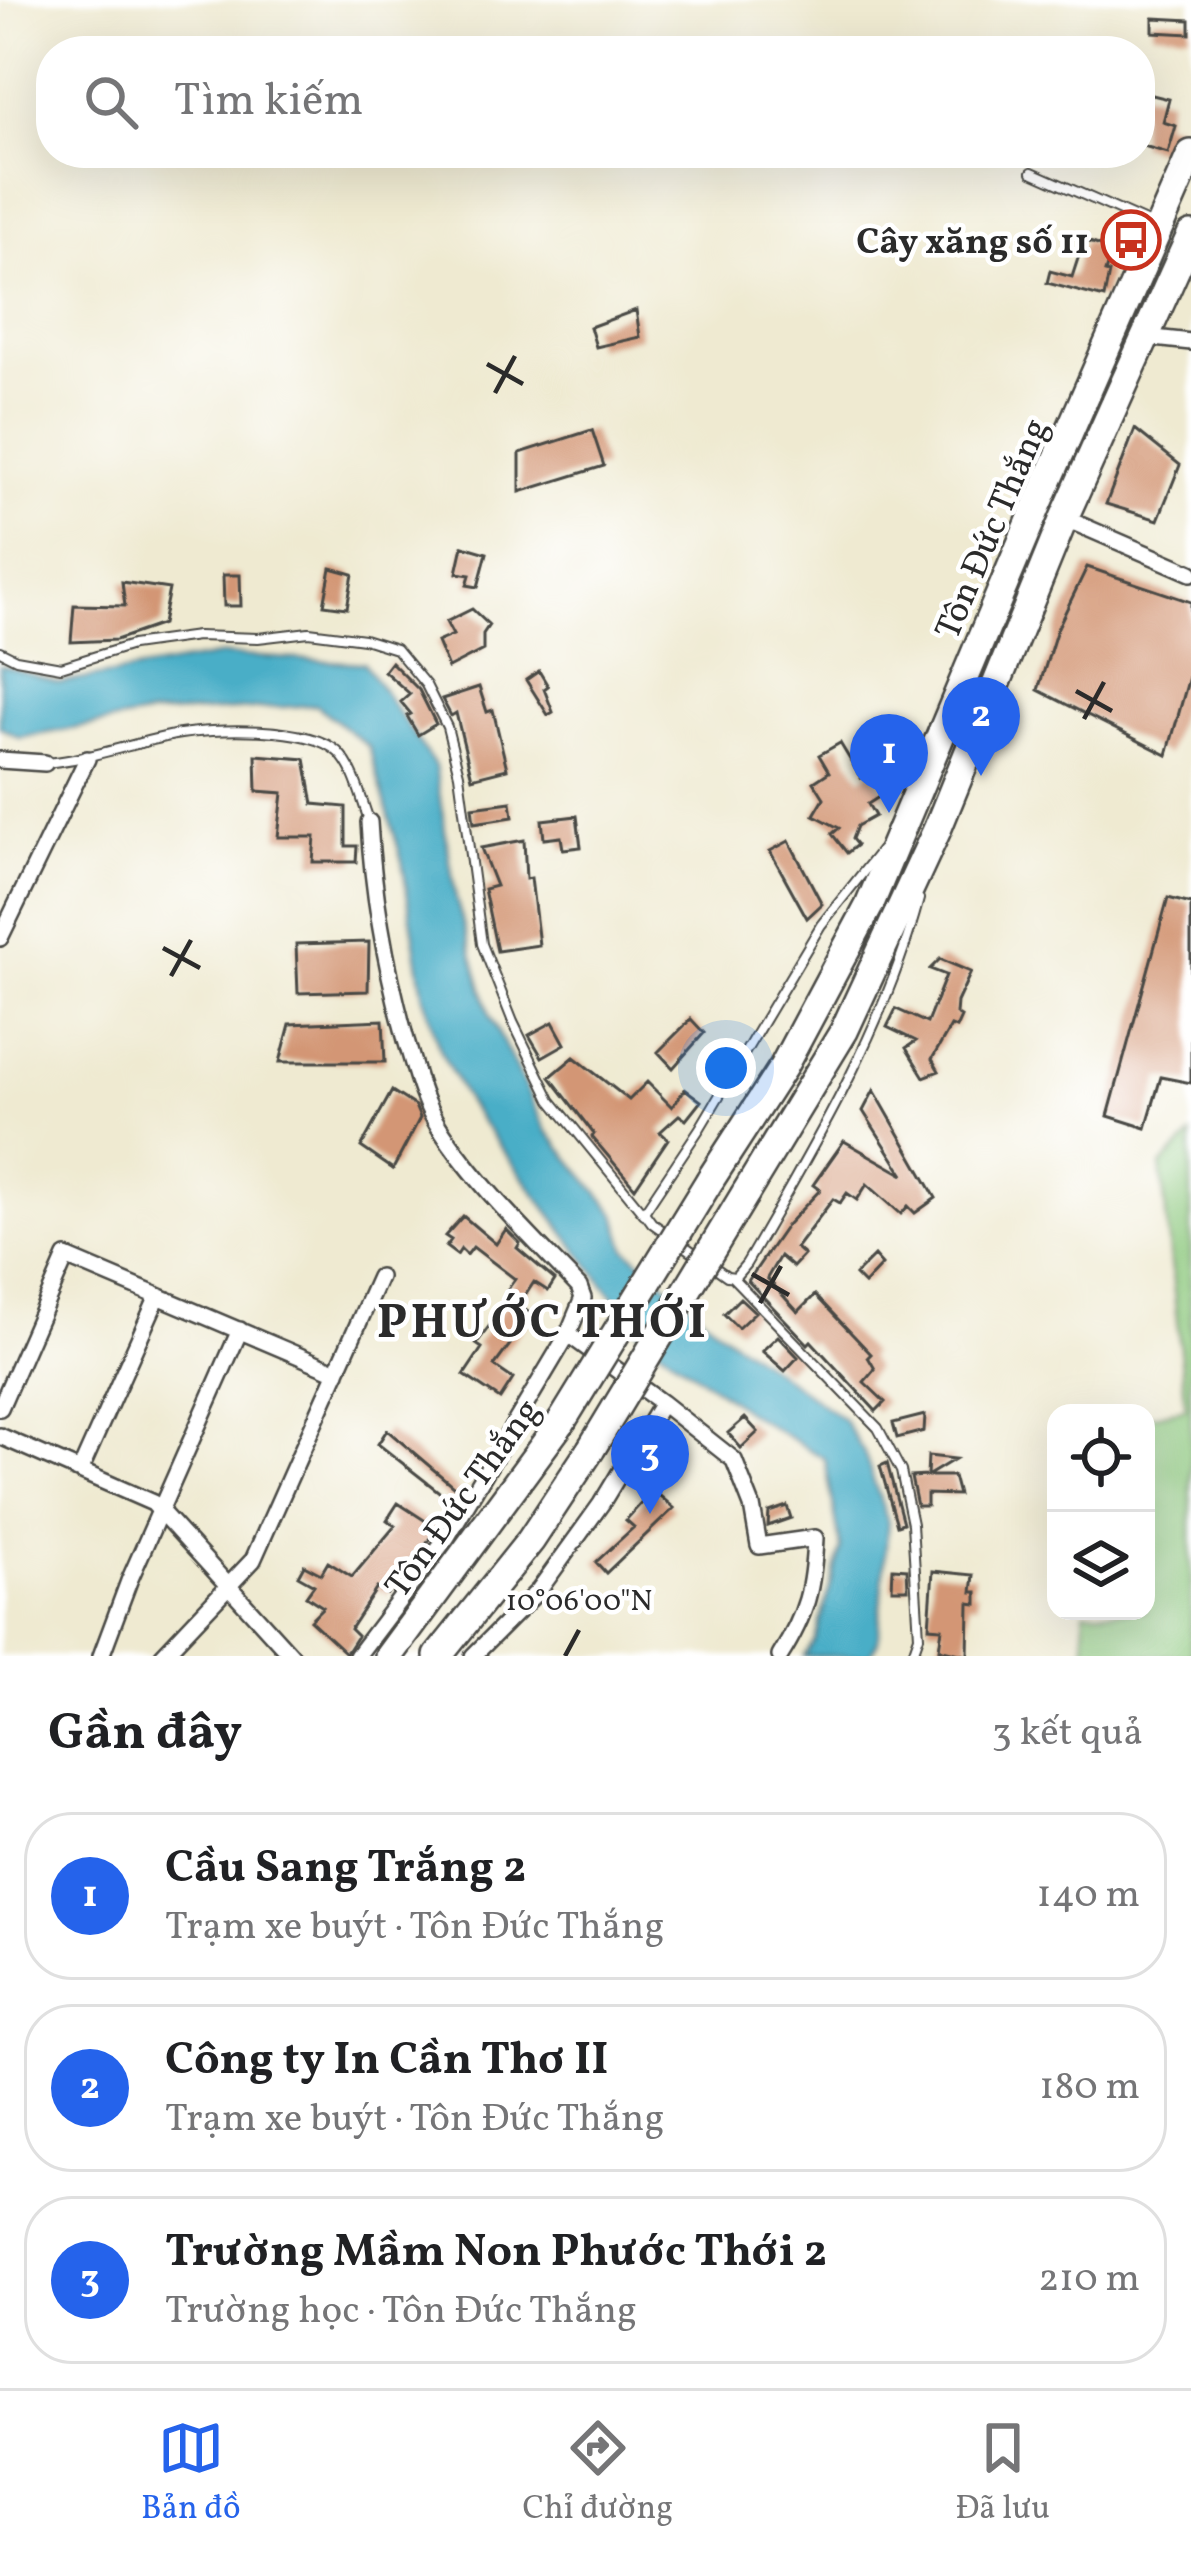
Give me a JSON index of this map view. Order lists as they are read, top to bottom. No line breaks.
{"streets":{"highway":["Tôn Đức Thắng"]},"districts":["PHƯỚC THỚI"],"places":{"bus stop":["Cây xăng số 11"]},"page":{"search":"Tìm kiếm","pins":["2","1","3"],"heading":["Gần đây","3 kết quả"],"list":[{"mark":"1","name":"Cầu Sang Trắng 2","note":"Trạm xe buýt · Tôn Đức Thắng","value":"140 m"},{"mark":"2","name":"Công ty In Cần Thơ II","note":"Trạm xe buýt · Tôn Đức Thắng","value":"180 m"},{"mark":"3","name":"Trường Mầm Non Phước Thới 2","note":"Trường học · Tôn Đức Thắng","value":"210 m"}],"nav":["Bản đồ","Chỉ đường","Đã lưu"]},"coordinates":["10°06'00\"N"]}
